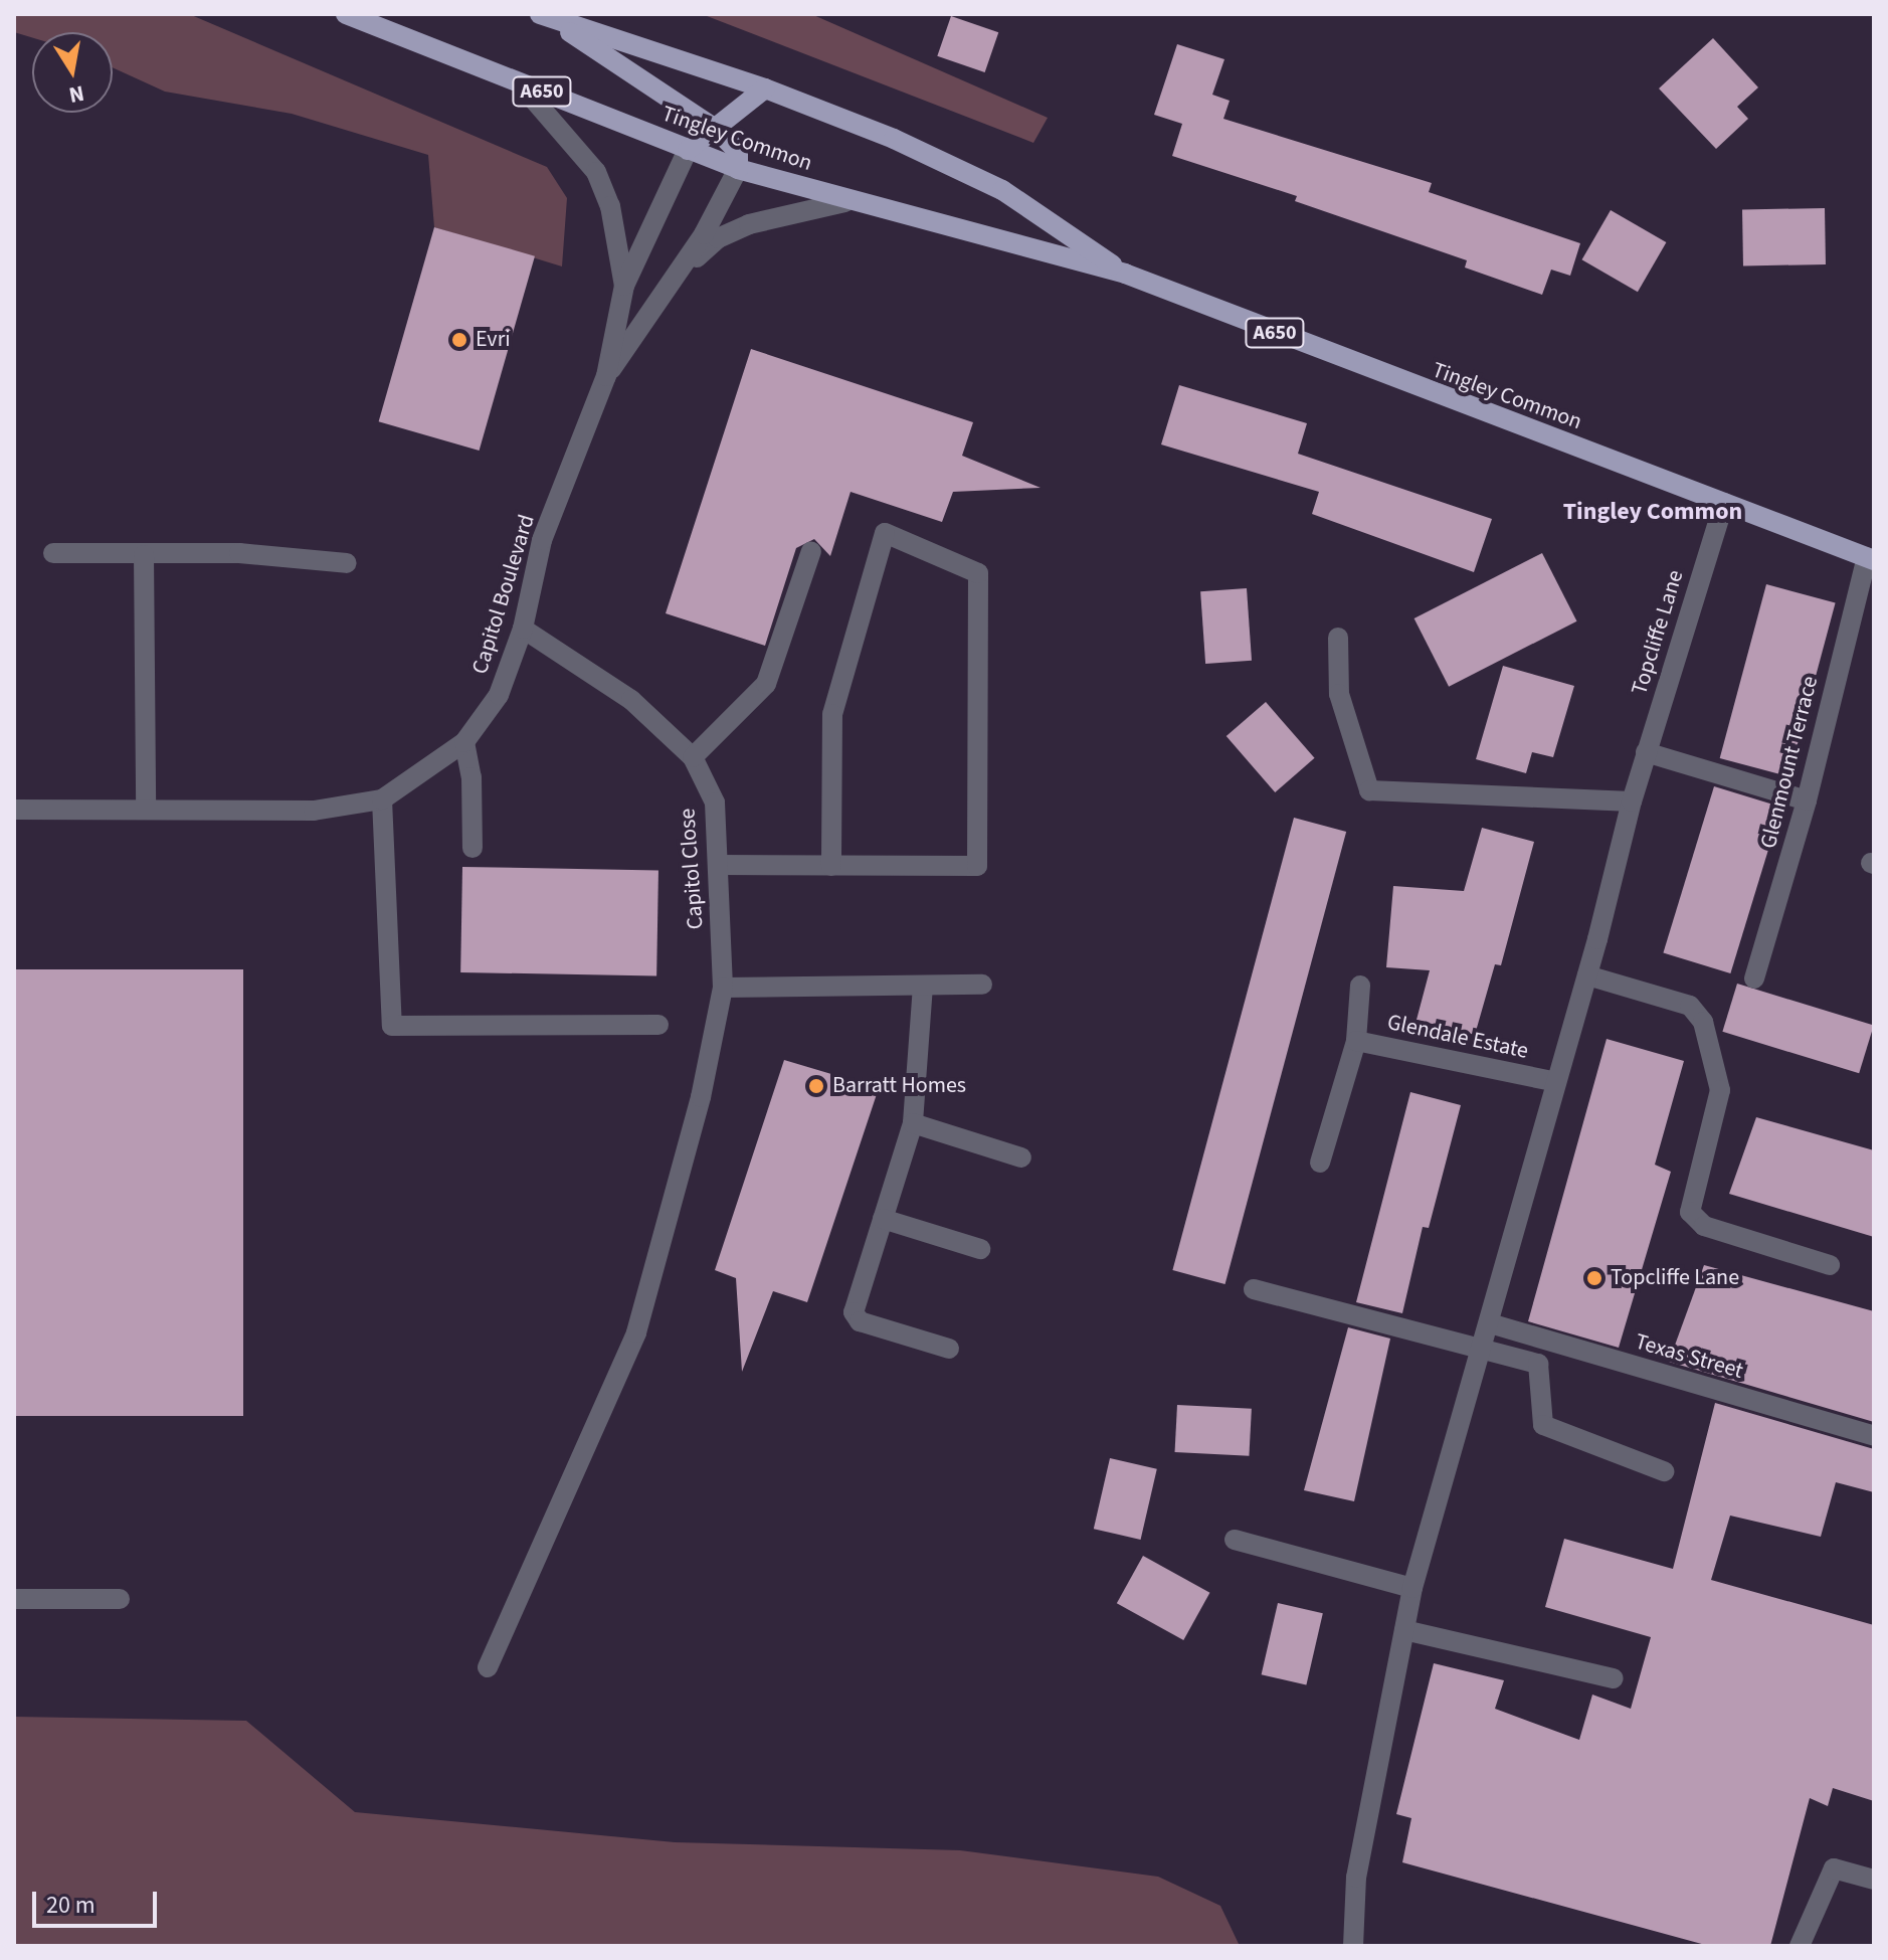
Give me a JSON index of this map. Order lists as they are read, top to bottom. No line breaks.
{"streets":{"main road":["A650","Tingley Common"],"street":["Capitol Boulevard","Topcliffe Lane","Glenmount Terrace","Capitol Close","Glendale Estate","Texas Street"]},"crossings":[["Tingley Common","Capitol Boulevard"],["Tingley Common","Topcliffe Lane"],["Tingley Common","Glenmount Terrace"],["Capitol Boulevard","Capitol Close"],["Topcliffe Lane","Glendale Estate"],["Topcliffe Lane","Texas Street"]],"districts":["Tingley Common"],"places":["Evri","Barratt Homes","Topcliffe Lane"],"scale_bar":"20 m","north":"bottom"}
